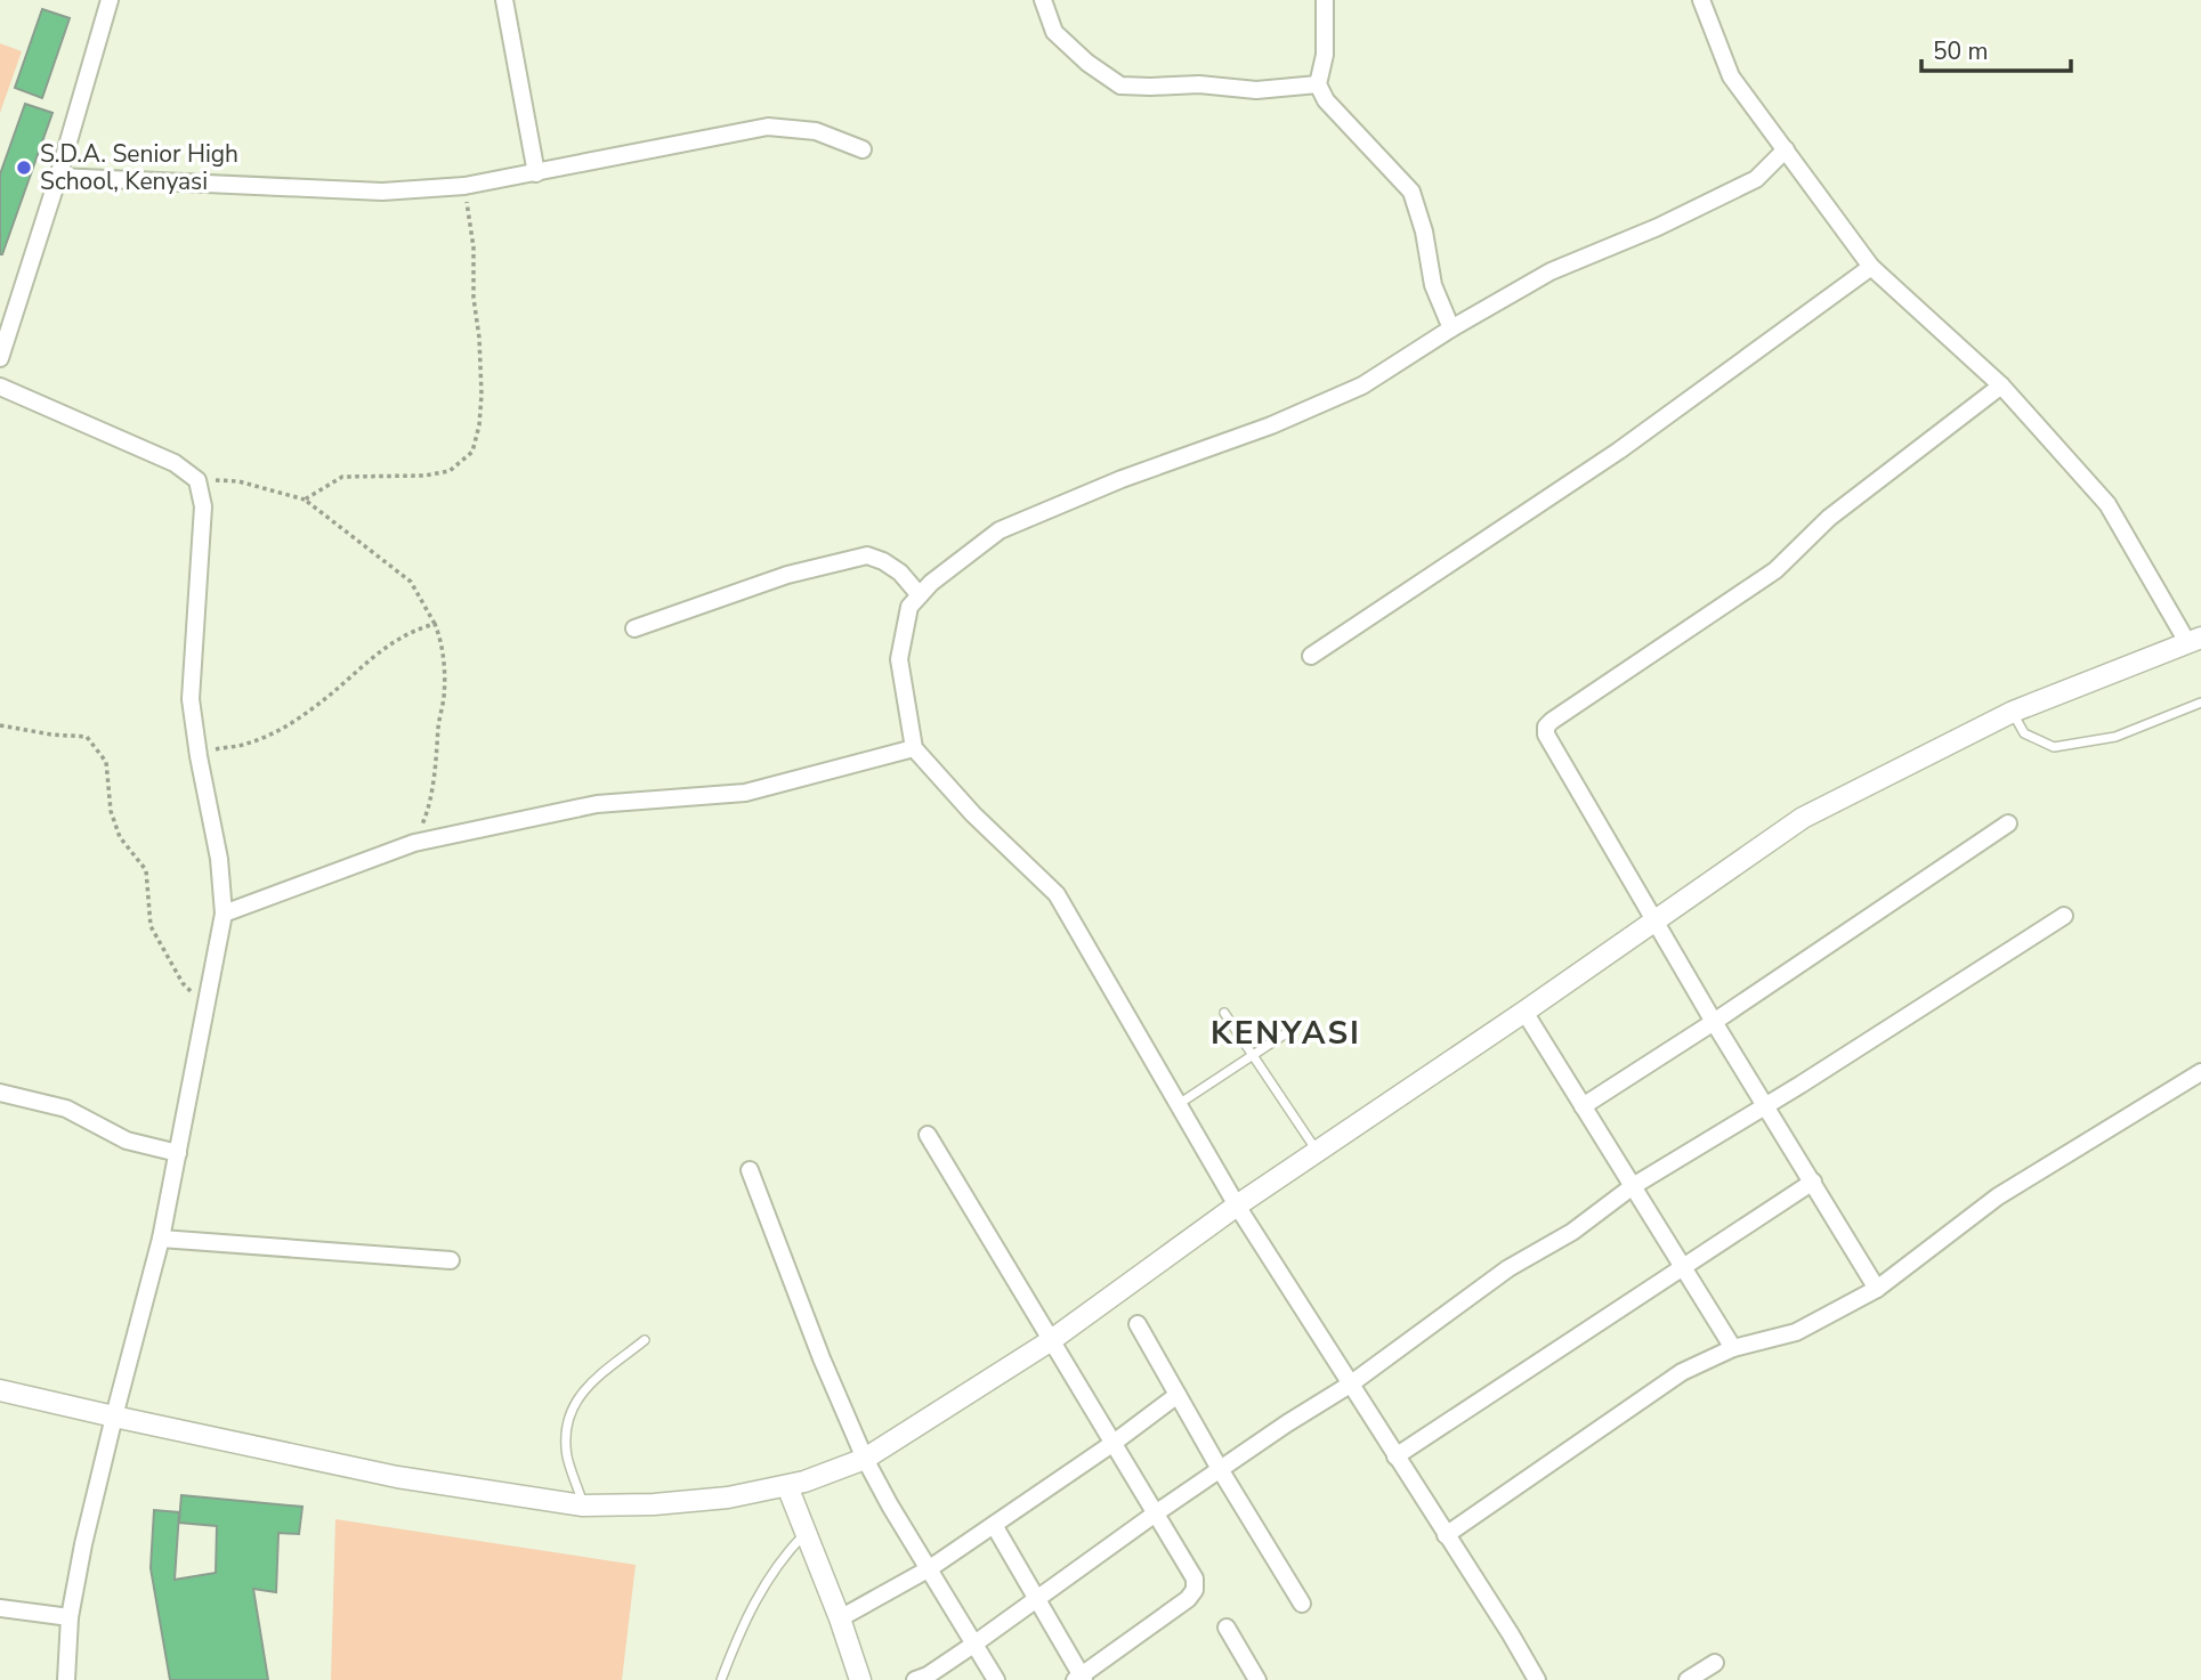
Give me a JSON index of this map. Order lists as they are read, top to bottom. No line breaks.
{"districts":["KENYASI"],"places":["S.D.A. Senior High School, Kenyasi"],"scale_bar":"50 m"}
